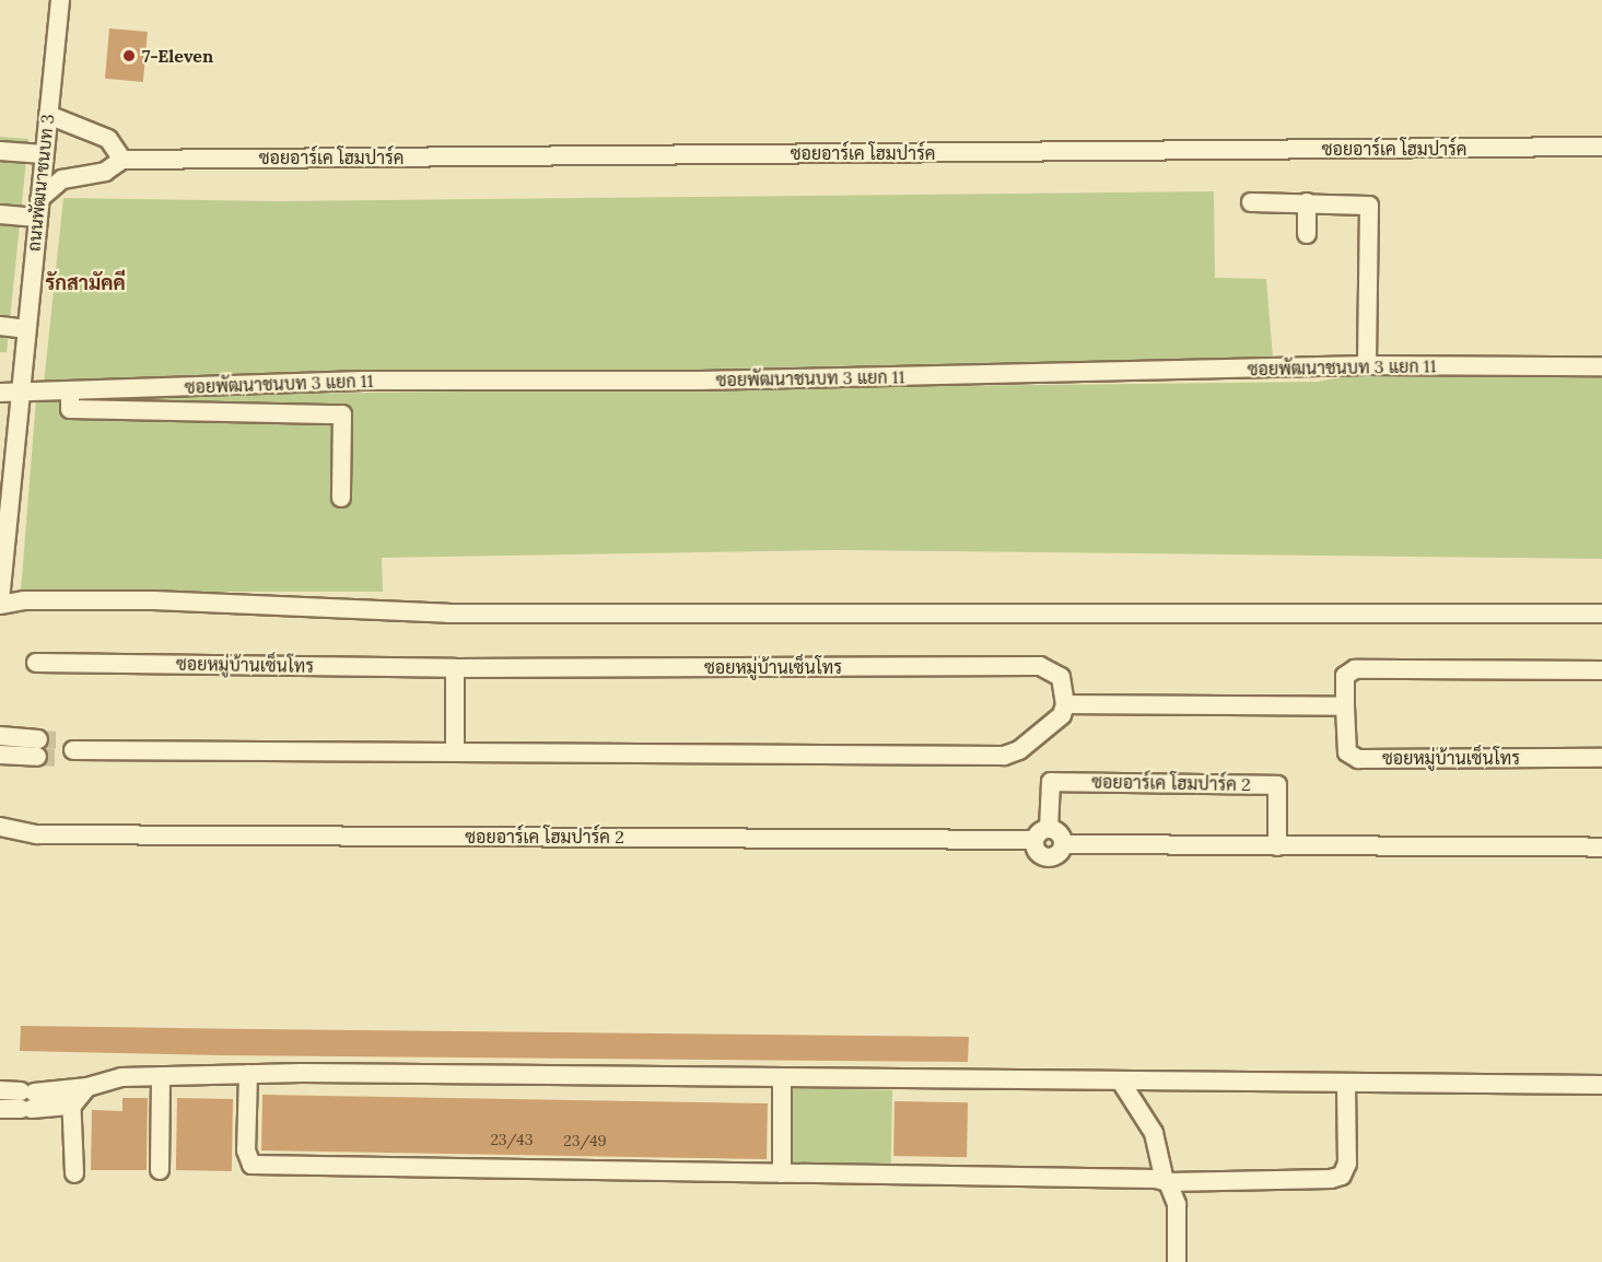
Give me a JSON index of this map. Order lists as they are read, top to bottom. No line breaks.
{"streets":{"street":["ซอยอาร์เค โฮมปาร์ค","ถนนพัฒนาชนบท 3","ซอยพัฒนาชนบท 3 แยก 11","ซอยหมู่บ้านเซ็นโทร","ซอยอาร์เค โฮมปาร์ค 2"]},"crossings":[["ซอยอาร์เค โฮมปาร์ค","ถนนพัฒนาชนบท 3"],["ถนนพัฒนาชนบท 3","ซอยพัฒนาชนบท 3 แยก 11"]],"districts":["รักสามัคคี"],"places":["7-Eleven"],"house_numbers":["23/43","23/49"]}
